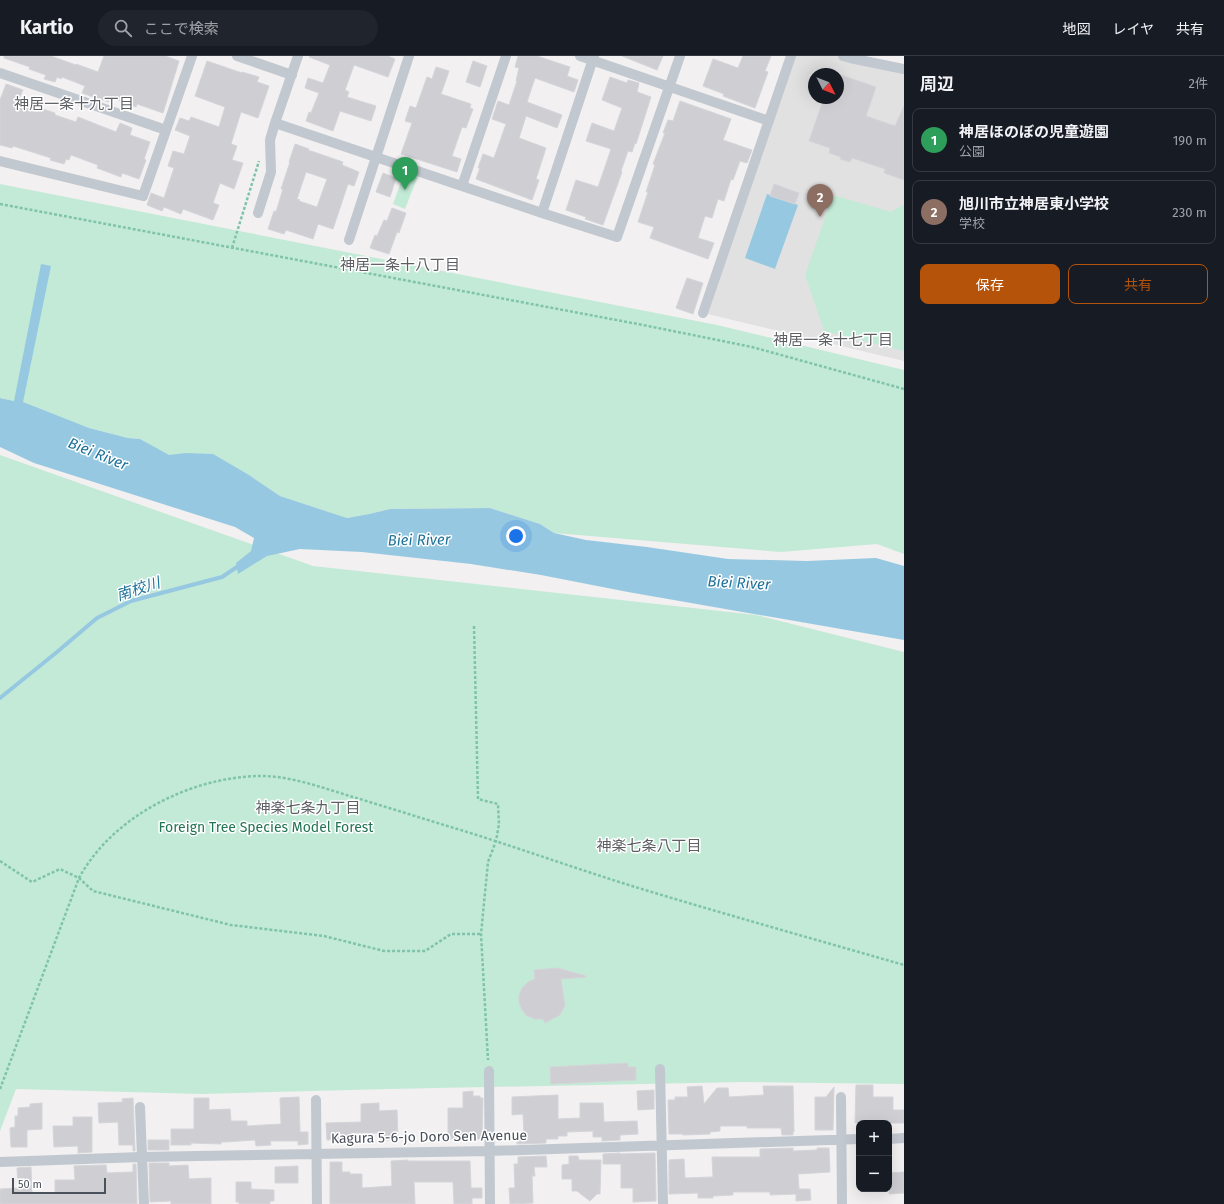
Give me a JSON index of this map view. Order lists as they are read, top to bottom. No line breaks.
{"streets":{"street":["Kagura 5-6-jo Doro Sen Avenue"]},"districts":["神居一条十九丁目","神居一条十八丁目","神居一条十七丁目","神楽七条九丁目","神楽七条八丁目"],"water":["Biei River","南校川"],"parks":["Foreign Tree Species Model Forest"],"scale_bar":"50 m","north":"bottom right","page":{"header":"Kartio","search":"ここで検索","nav":["地図","レイヤ","共有"],"heading":["周辺","2件"],"list":[{"mark":"1","name":"神居ほのぼの児童遊園","note":"公園","value":"190 m"},{"mark":"2","name":"旭川市立神居東小学校","note":"学校","value":"230 m"}],"pins":["1","2"],"buttons":["保存","共有"],"map_buttons":["+","−"],"scale":"50 m"}}
